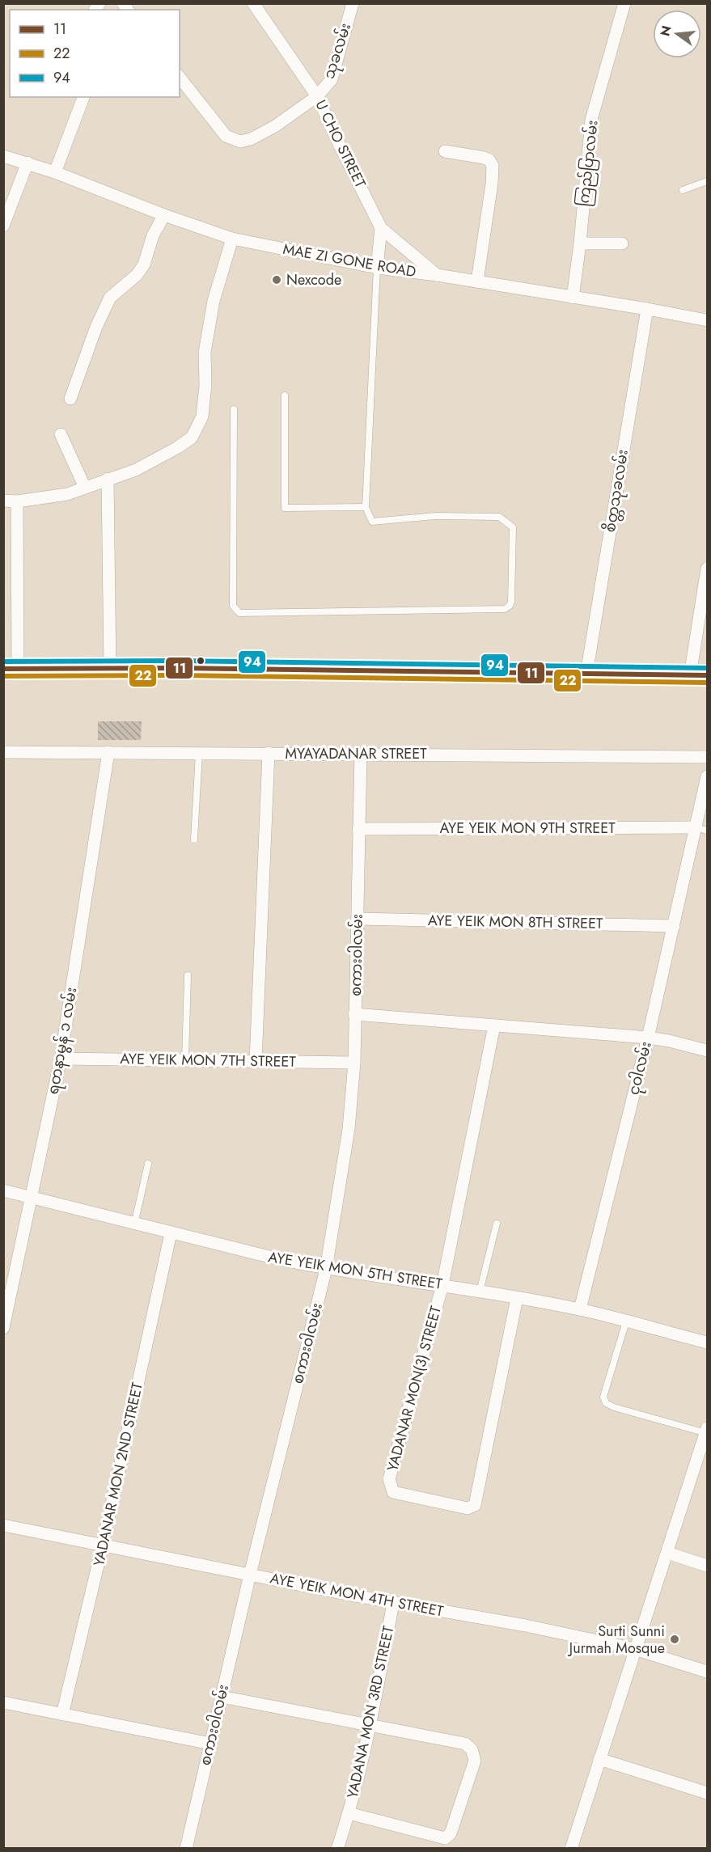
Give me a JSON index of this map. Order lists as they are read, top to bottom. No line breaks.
{"streets":{"street":["သုခလမ်း","U CHO STREET","ကြည်ပြာလမ်း","MAE ZI GONE ROAD","စိတ္တသုခလမ်း","MYAYADANAR STREET","AYE YEIK MON 9TH STREET","AYE YEIK MON 8TH STREET","စကား၀ါလမ်း","ရတနာမွန် ၁ လမ်း","AYE YEIK MON 7TH STREET","ငုဝါလမ်း","AYE YEIK MON 5TH STREET","YADANAR MON(3) STREET","YADANAR MON 2ND STREET","AYE YEIK MON 4TH STREET","YADANA MON 3RD STREET"]},"crossings":[["သုခလမ်း","U CHO STREET"],["U CHO STREET","MAE ZI GONE ROAD"],["ကြည်ပြာလမ်း","MAE ZI GONE ROAD"],["MAE ZI GONE ROAD","စိတ္တသုခလမ်း"],["MYAYADANAR STREET","စကား၀ါလမ်း"],["MYAYADANAR STREET","ရတနာမွန် ၁ လမ်း"],["AYE YEIK MON 9TH STREET","စကား၀ါလမ်း"],["AYE YEIK MON 9TH STREET","ငုဝါလမ်း"],["AYE YEIK MON 8TH STREET","စကား၀ါလမ်း"],["AYE YEIK MON 8TH STREET","ငုဝါလမ်း"],["စကား၀ါလမ်း","AYE YEIK MON 7TH STREET"],["စကား၀ါလမ်း","AYE YEIK MON 5TH STREET"],["စကား၀ါလမ်း","AYE YEIK MON 4TH STREET"],["ရတနာမွန် ၁ လမ်း","AYE YEIK MON 7TH STREET"],["ရတနာမွန် ၁ လမ်း","AYE YEIK MON 5TH STREET"],["ငုဝါလမ်း","AYE YEIK MON 5TH STREET"],["AYE YEIK MON 5TH STREET","YADANAR MON(3) STREET"],["AYE YEIK MON 5TH STREET","YADANAR MON 2ND STREET"],["YADANAR MON 2ND STREET","AYE YEIK MON 4TH STREET"],["AYE YEIK MON 4TH STREET","YADANA MON 3RD STREET"]],"places":["Nexcode","Surti Sunni Jurmah Mosque"],"lines":["transit line 94","transit line 11","transit line 22"],"legend":["11","22","94"],"north":"left"}
